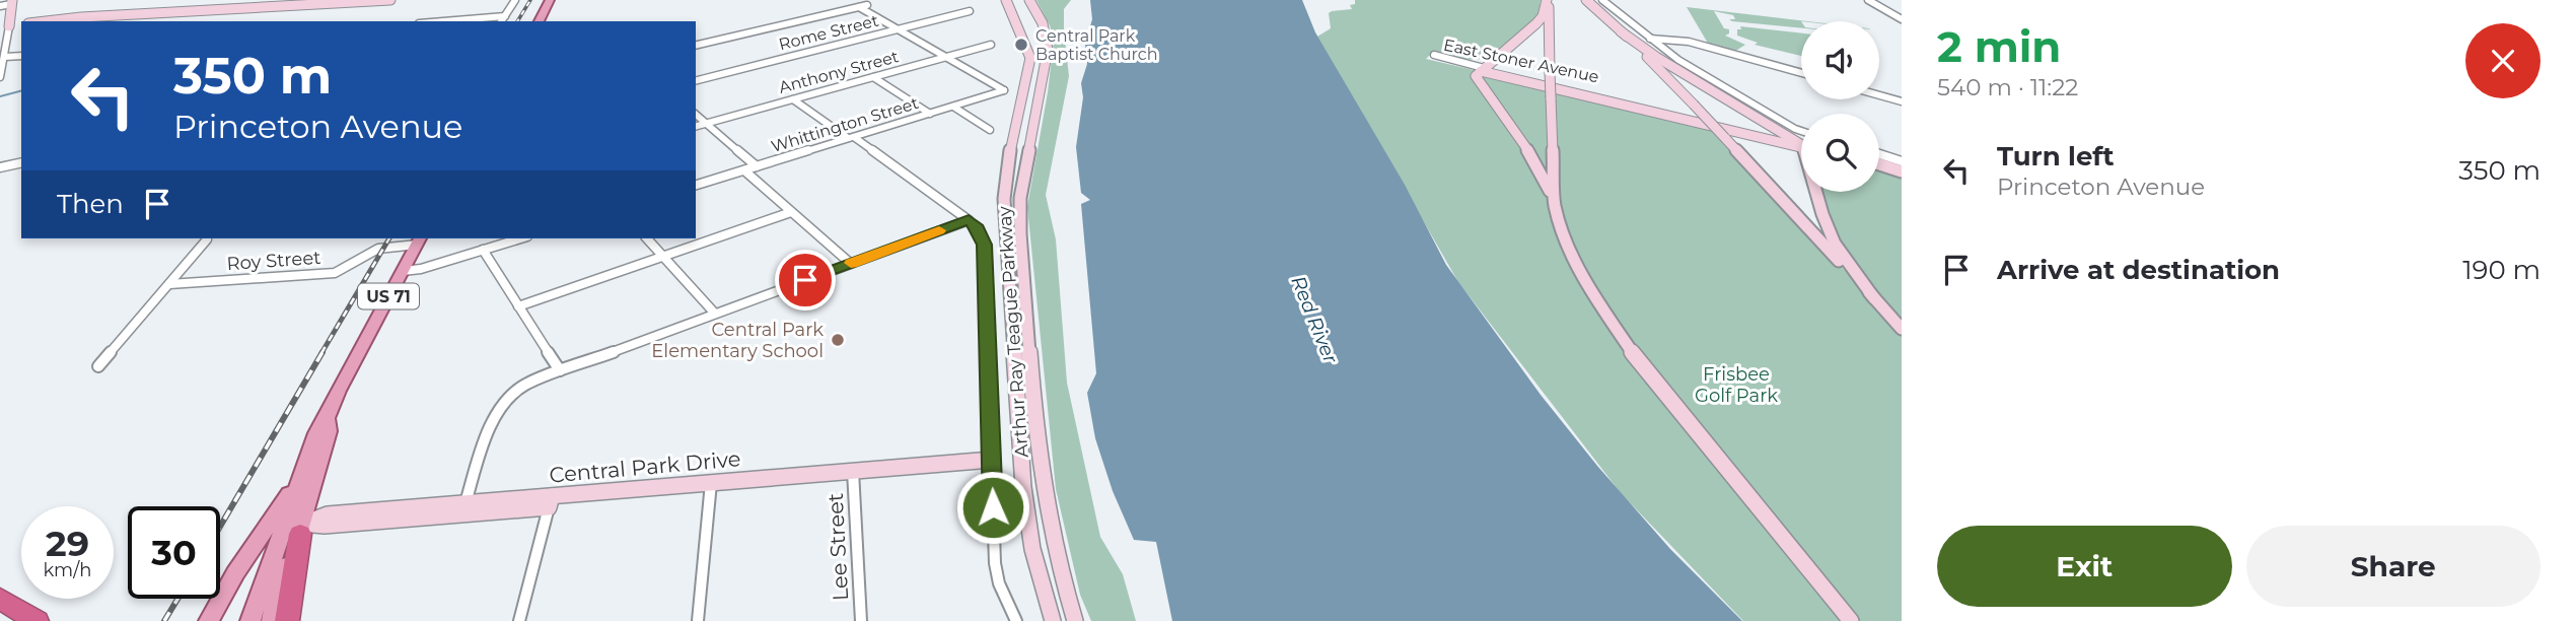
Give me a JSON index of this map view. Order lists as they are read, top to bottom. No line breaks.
{"streets":{"highway":["US 71"],"main road":["Central Park Drive"],"street":["Rome Street","East Stoner Avenue","Anthony Street","Whittington Street","Roy Street","Arthur Ray Teague Parkway","Lee Street"]},"crossings":[["Anthony Street","Whittington Street"],["Roy Street","US 71"],["US 71","Central Park Drive"],["Central Park Drive","Lee Street"]],"water":["Red River"],"parks":["Frisbee Golf Park"],"places":["Central Park Baptist Church","Central Park Elementary School"],"page":{"heading":["2 min","540 m · 11:22"],"turn":["350 m","Princeton Avenue"],"list":[{"name":"Turn left","note":"Princeton Avenue","value":"350 m"},{"name":"Arrive at destination","value":"190 m"}],"then":"Then","speed":"29 km/h","limit":"30","buttons":["Exit","Share"]}}
